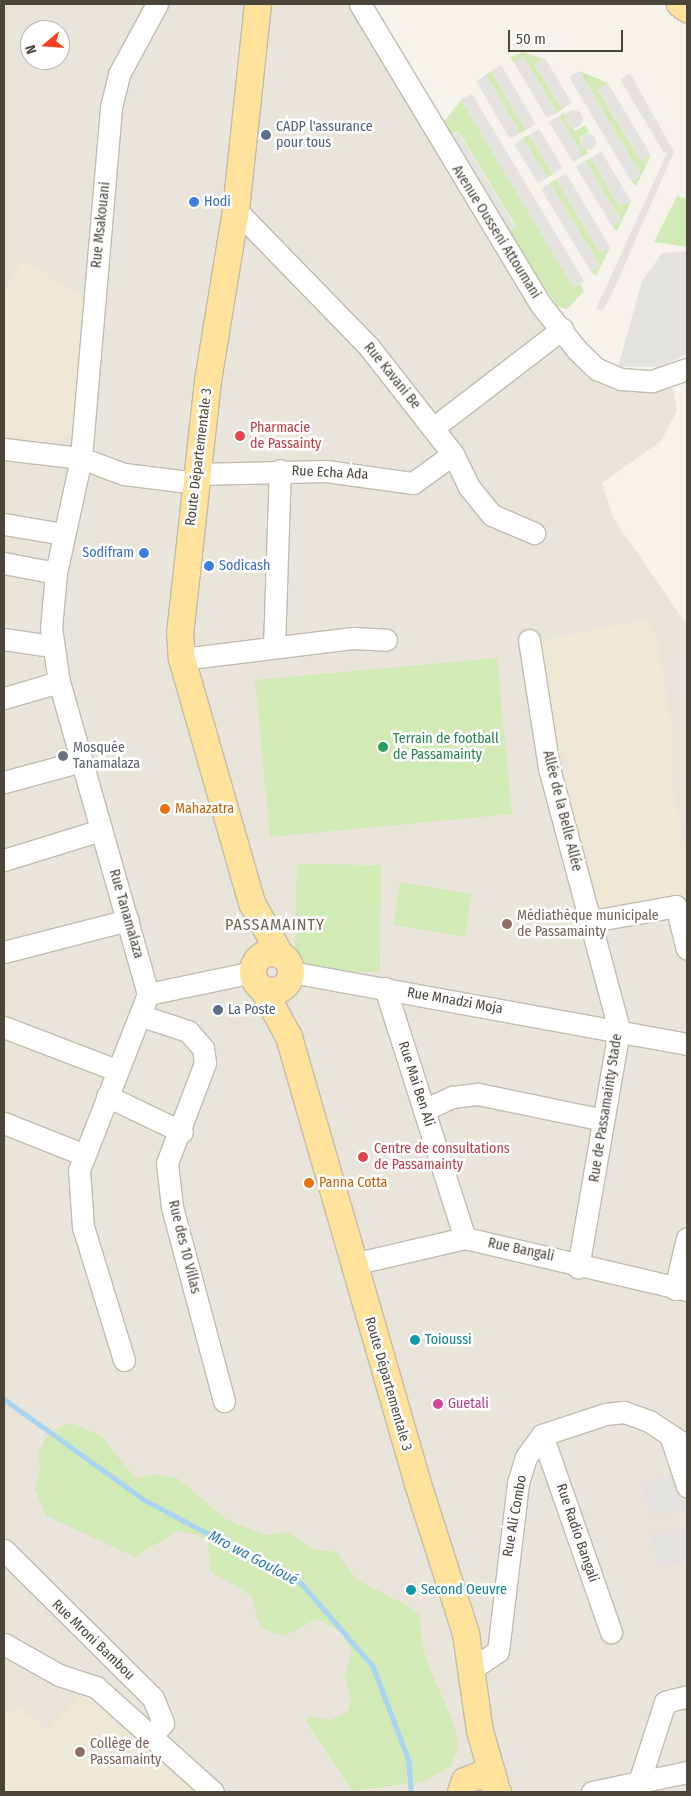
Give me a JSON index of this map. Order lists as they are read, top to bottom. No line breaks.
{"streets":{"main road":["Route Départementale 3"],"street":["Rue Msakouani","Avenue Ousseni Attoumani","Rue Kavani Be","Rue Echa Ada","Allée de la Belle Allée","Rue Tanamalaza","Rue Mnadzi Moja","Rue Mai Ben Ali","Rue de Passamainty Stade","Rue des 10 Villas","Rue Bangali","Rue Ali Combo","Rue Radio Bangali","Rue Mroni Bambou"]},"crossings":[["Rue Msakouani","Rue Echa Ada"],["Rue Msakouani","Rue Tanamalaza"],["Rue Kavani Be","Route Départementale 3"],["Rue Kavani Be","Rue Echa Ada"],["Route Départementale 3","Rue Echa Ada"],["Route Départementale 3","Rue Mnadzi Moja"],["Route Départementale 3","Rue Bangali"],["Route Départementale 3","Rue Ali Combo"],["Rue Echa Ada","Rue Tanamalaza"],["Allée de la Belle Allée","Rue de Passamainty Stade"],["Rue Mnadzi Moja","Rue Mai Ben Ali"],["Rue Mnadzi Moja","Rue de Passamainty Stade"],["Rue Mai Ben Ali","Rue Bangali"],["Rue de Passamainty Stade","Rue Bangali"],["Rue Ali Combo","Rue Radio Bangali"]],"districts":["PASSAMAINTY"],"water":["Mro wa Gouloué"],"places":["CADP l'assurance pour tous","Hodi","Pharmacie de Passainty","Sodifram","Sodicash","Terrain de football de Passamainty","Mosquée Tanamalaza","Mahazatra","Médiathèque municipale de Passamainty","La Poste","Centre de consultations de Passamainty","Panna Cotta","Toioussi","Guetali","Second Oeuvre","Collège de Passamainty"],"scale_bar":"50 m","north":"left"}
